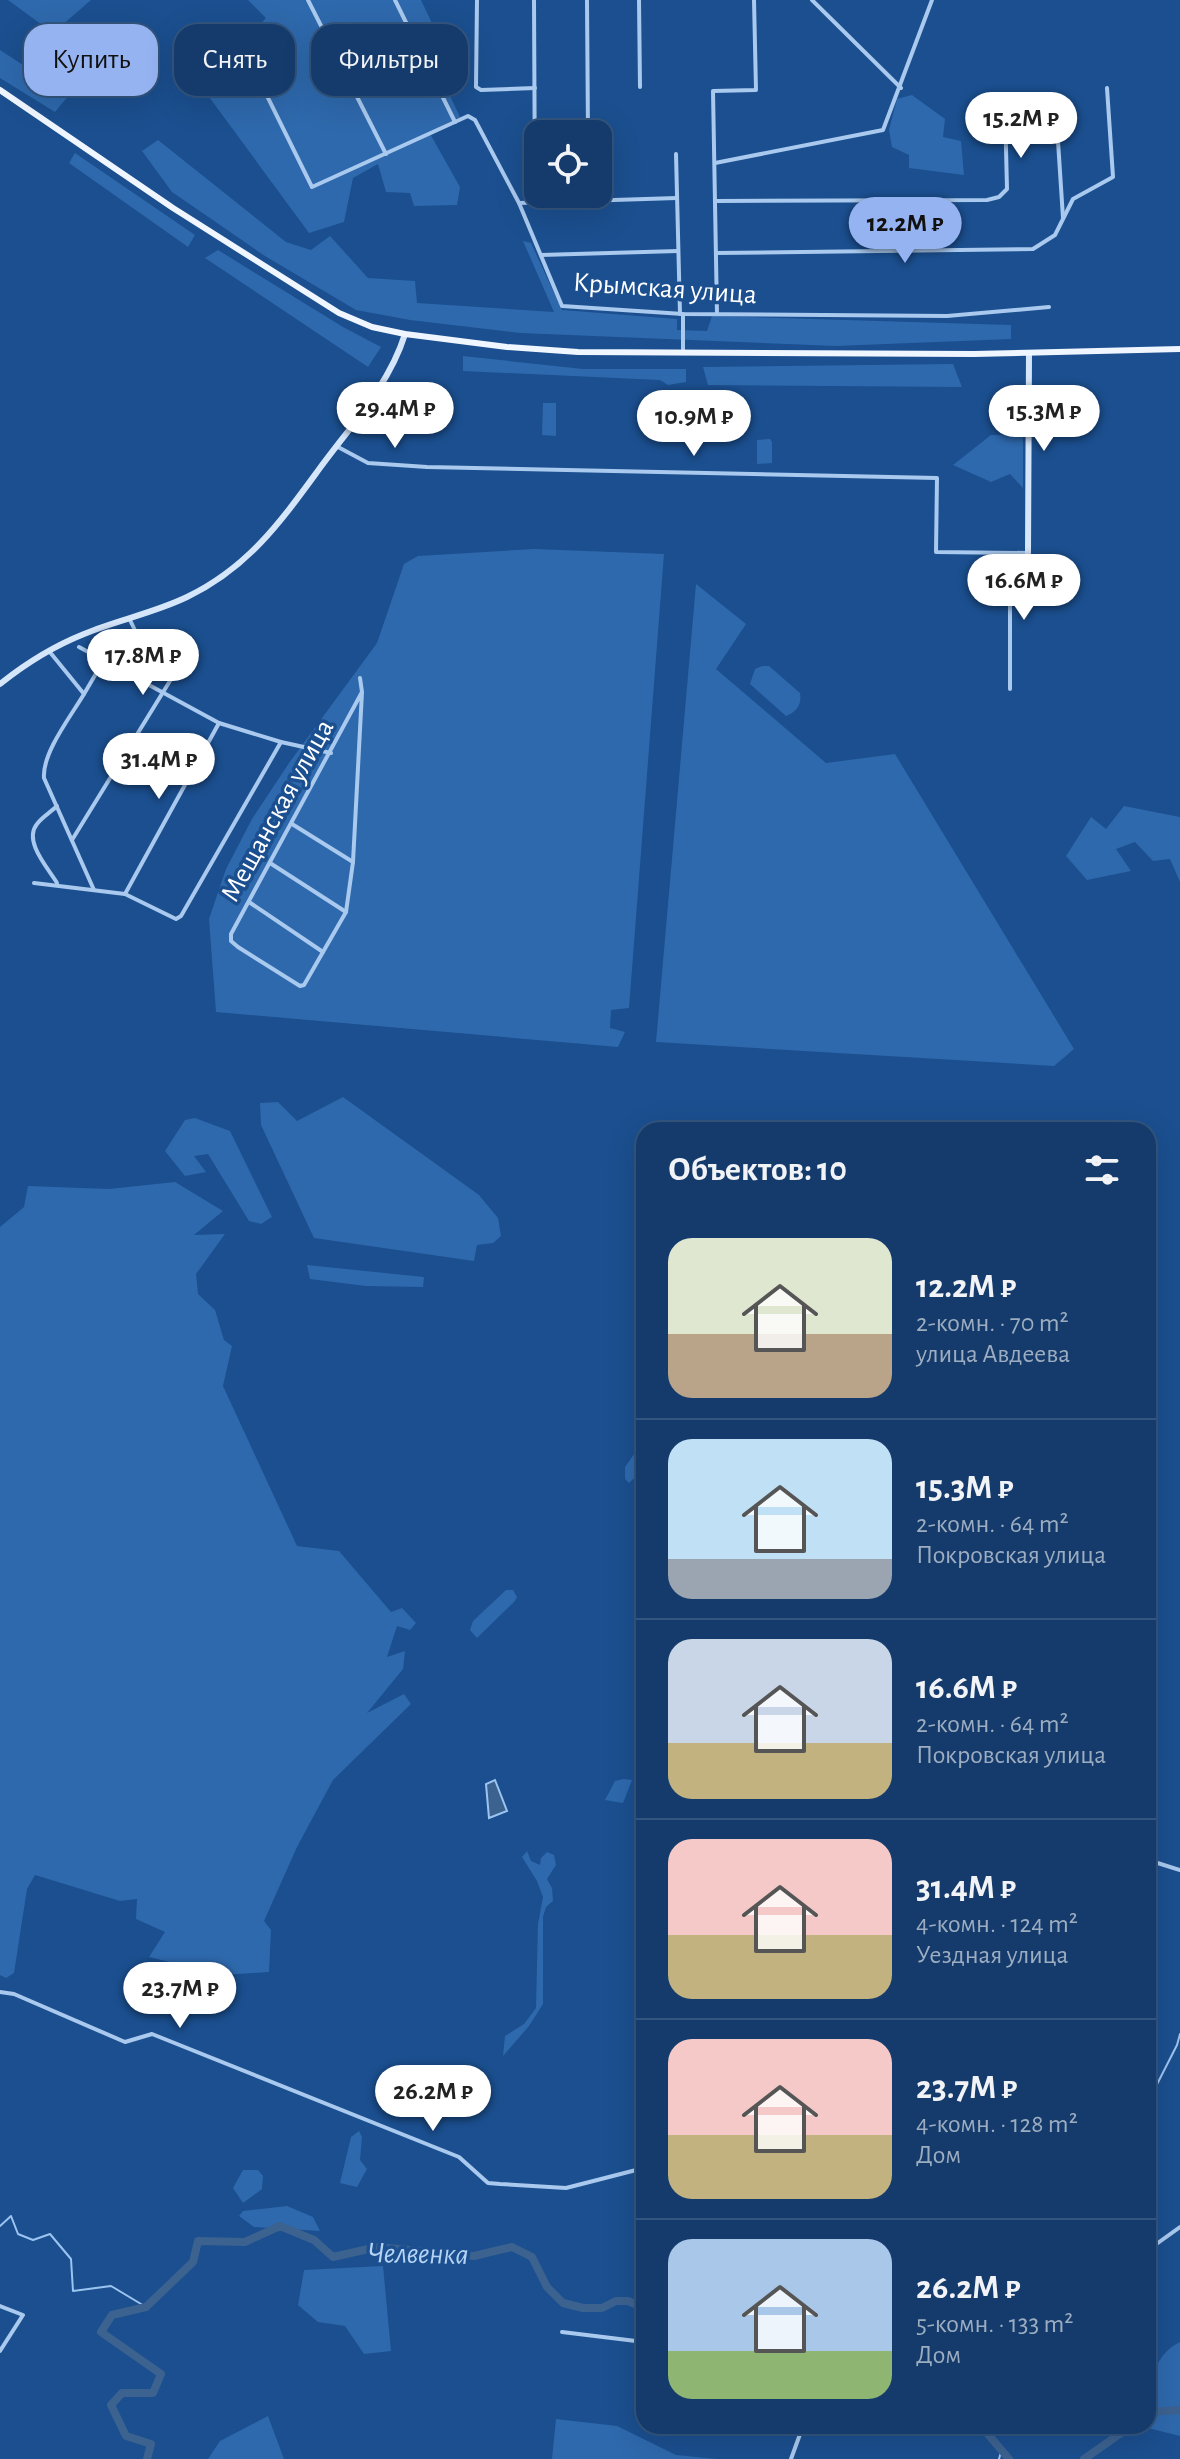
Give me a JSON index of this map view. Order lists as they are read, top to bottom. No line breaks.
{"streets":{"street":["Крымская улица","Мещанская улица"]},"water":["Челвенка"],"page":{"chip":["Купить","Снять","Фильтры"],"price":["15.2M ₽","12.2M ₽","29.4M ₽","15.3M ₽","10.9M ₽","16.6M ₽","17.8M ₽","31.4M ₽","23.7M ₽","26.2M ₽"],"heading":"Объектов: 10","list":[{"name":"12.2M ₽","note":"2-комн. · 70 m² · улица Авдеева"},{"name":"15.3M ₽","note":"2-комн. · 64 m² · Покровская улица"},{"name":"16.6M ₽","note":"2-комн. · 64 m² · Покровская улица"},{"name":"31.4M ₽","note":"4-комн. · 124 m² · Уездная улица"},{"name":"23.7M ₽","note":"4-комн. · 128 m² · Дом"},{"name":"26.2M ₽","note":"5-комн. · 133 m² · Дом"}]}}
